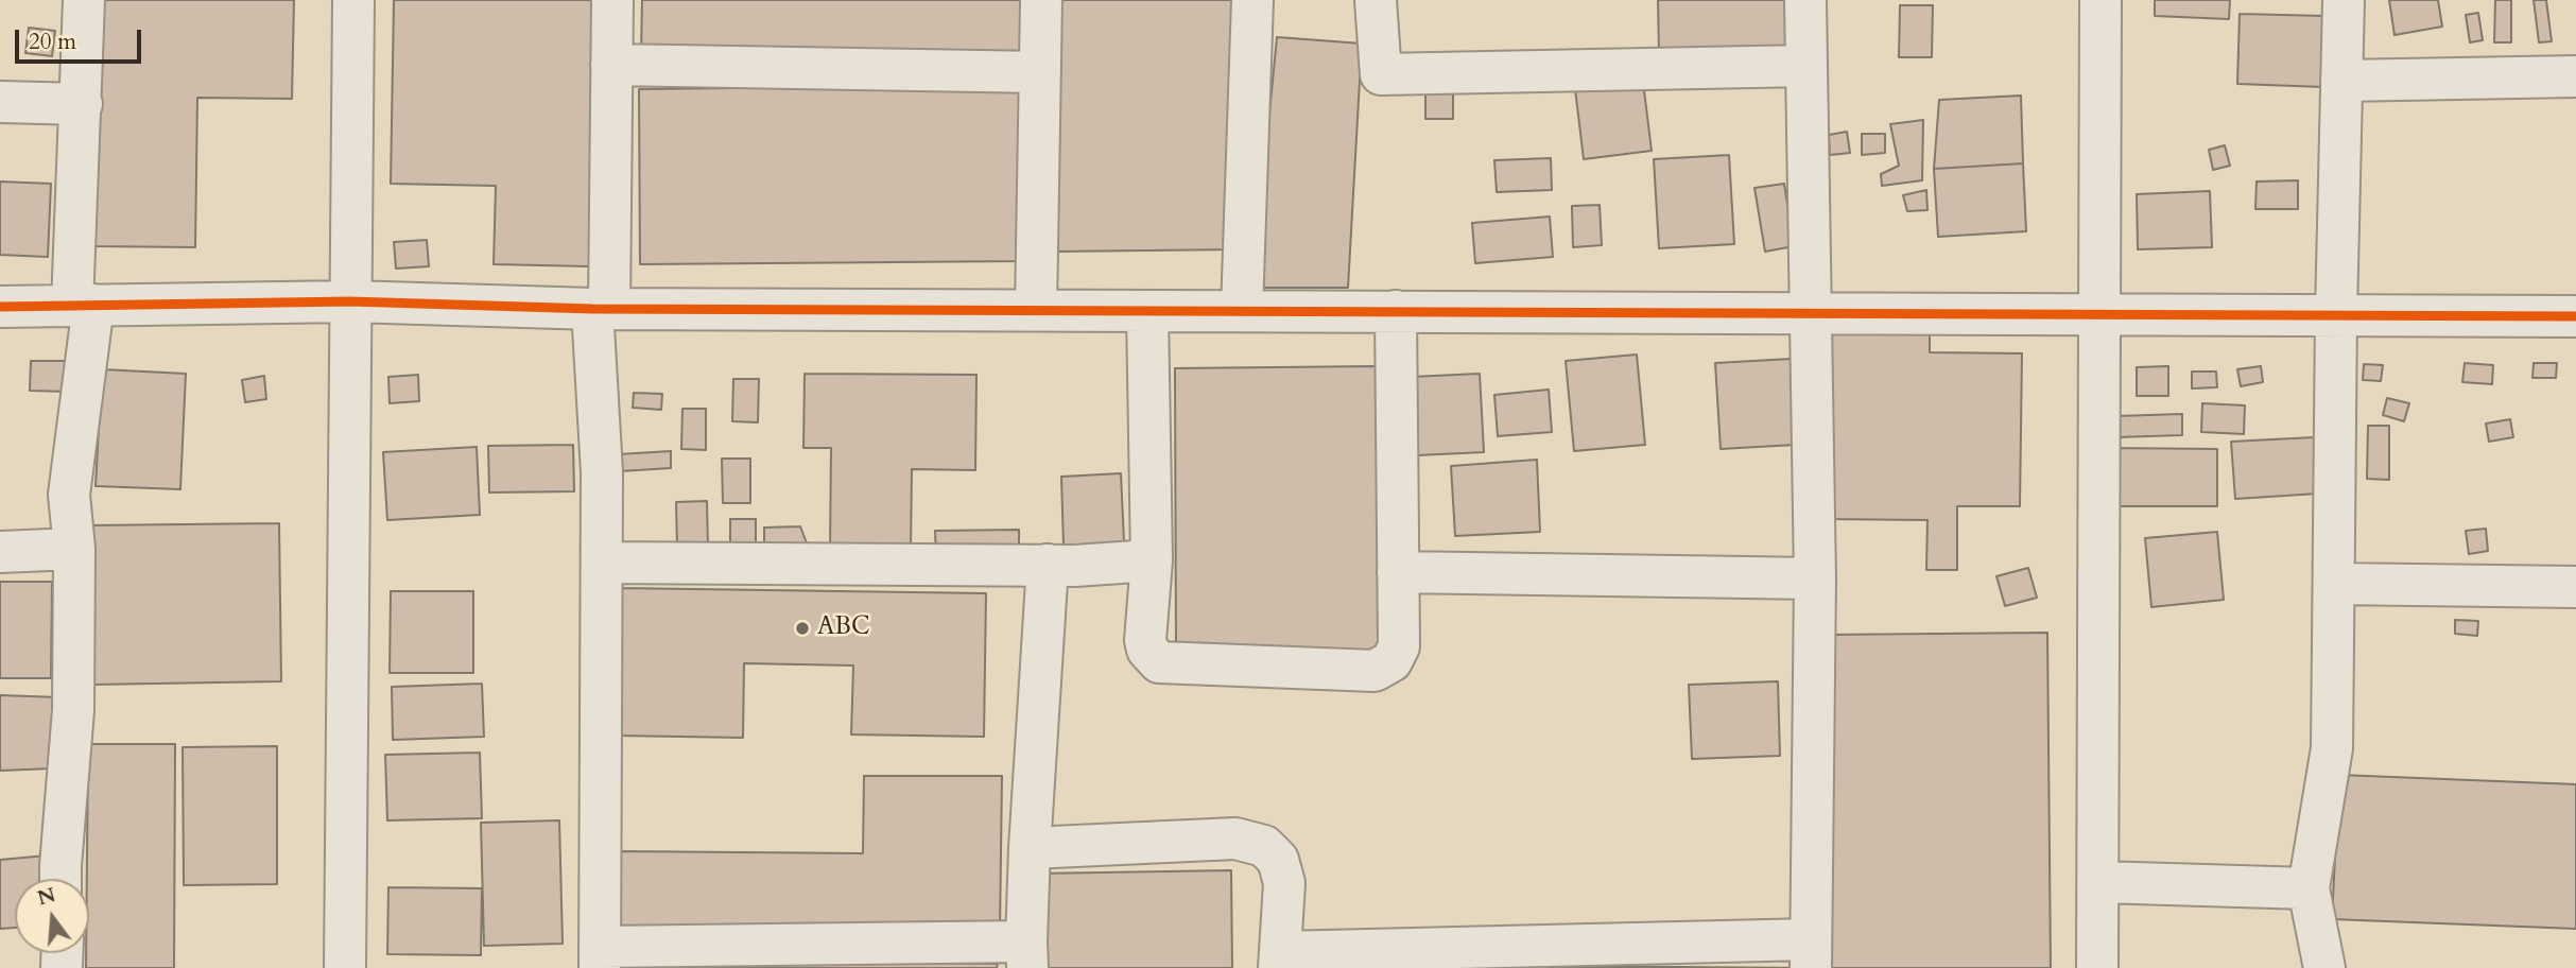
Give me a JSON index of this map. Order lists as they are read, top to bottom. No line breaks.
{"places":["ABC"],"scale_bar":"20 m","north":"top"}
